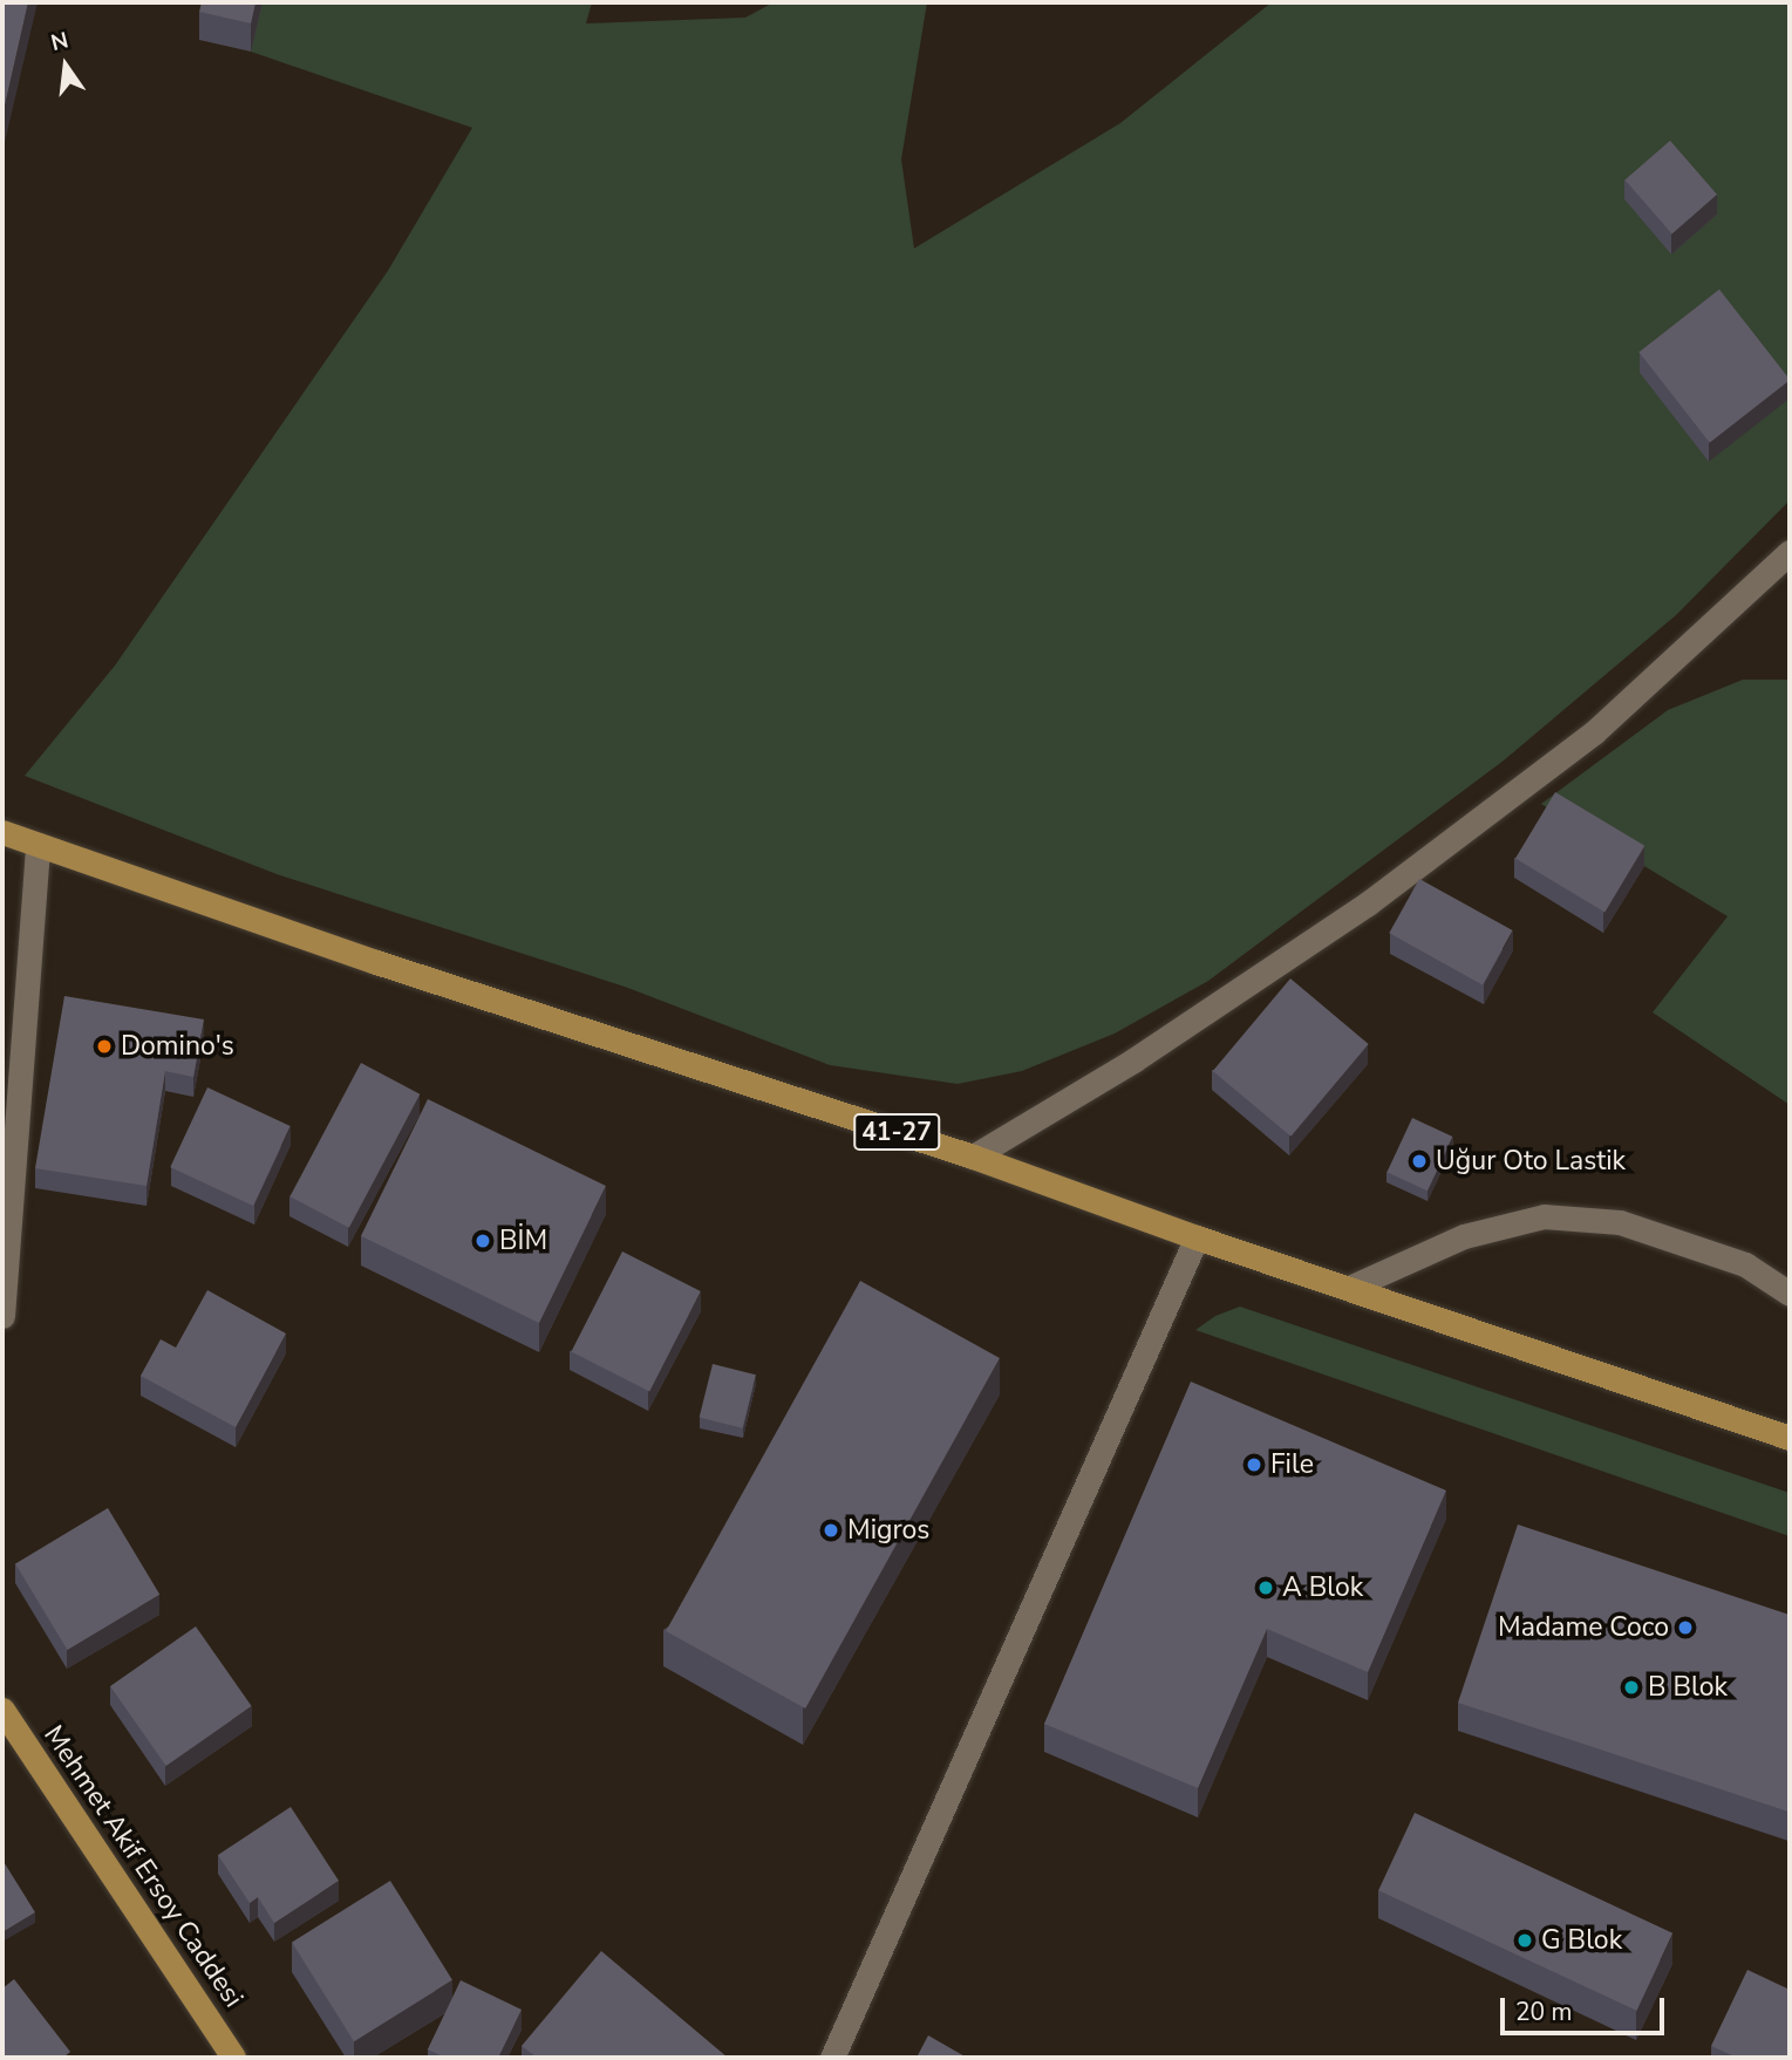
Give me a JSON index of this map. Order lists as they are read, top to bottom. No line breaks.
{"streets":{"main road":["41-27","Mehmet Akif Ersoy Caddesi"]},"places":["Domino's","Uğur Oto Lastik","BİM","File","Migros","A Blok","Madame Coco","B Blok","G Blok"],"scale_bar":"20 m","north":"top"}
